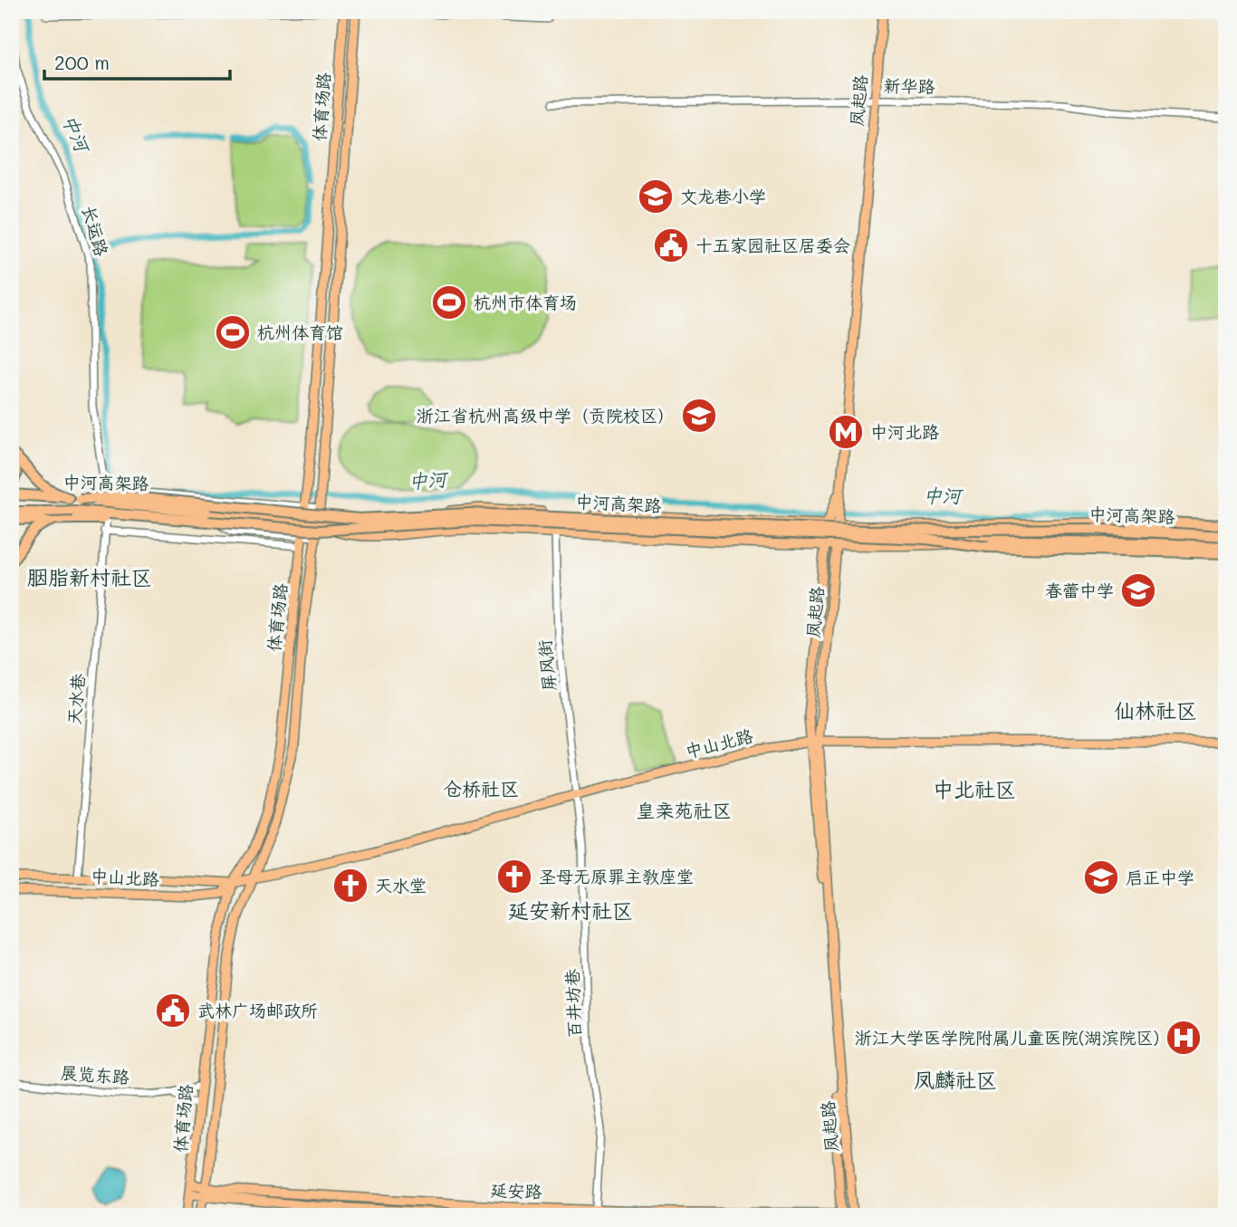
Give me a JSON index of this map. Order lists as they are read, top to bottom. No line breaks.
{"streets":{"highway":["中河高架路"],"main road":["凤起路","体育场路","中山北路","延安路"],"street":["新华路","长运路","屏风街","天水巷","百井坊巷","展览东路"]},"crossings":[["新华路","凤起路"],["凤起路","中山北路"],["凤起路","延安路"],["体育场路","中河高架路"],["体育场路","中山北路"],["体育场路","展览东路"],["体育场路","延安路"],["长运路","天水巷"],["屏风街","中山北路"],["屏风街","百井坊巷"],["天水巷","中山北路"],["中山北路","百井坊巷"],["百井坊巷","延安路"]],"districts":["胭脂新村社区","仙林社区","仓桥社区","中北社区","皇亲苑社区","延安新村社区","凤麟社区"],"water":["中河"],"places":{"school or university":["文龙巷小学","浙江省杭州高级中学（贡院校区）","春蕾中学","启正中学"],"public building":["十五家园社区居委会","武林广场邮政所"],"sports":["杭州市体育场","杭州体育馆"],"metro station":["中河北路"],"church":["圣母无原罪主教座堂","天水堂"],"hospital":["浙江大学医学院附属儿童医院(湖滨院区)"]},"scale_bar":"200 m"}
